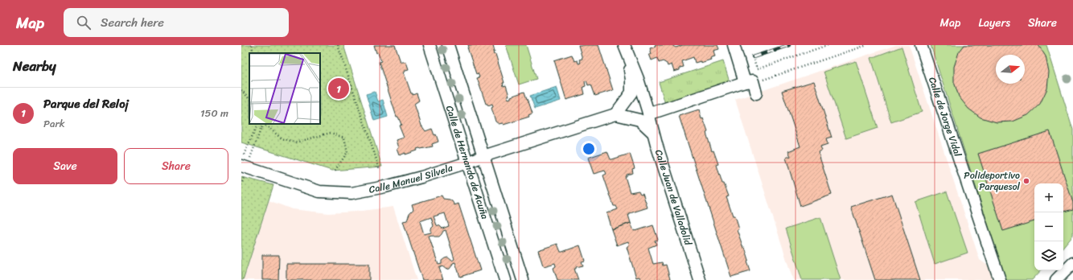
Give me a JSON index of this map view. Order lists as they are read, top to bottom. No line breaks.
{"streets":{"street":["Calle de Jorge Vidal","Calle de Hernando de Acuña","Calle Manuel Silvela","Calle Juan de Valladolid"]},"crossings":[["Calle de Hernando de Acuña","Calle Manuel Silvela"]],"places":["Polideportivo Parquesol"],"north":"right","page":{"header":"Map","search":"Search here","nav":["Map","Layers","Share"],"heading":"Nearby","pins":"1","list":[{"mark":"1","name":"Parque del Reloj","note":"Park","value":"150 m"}],"buttons":["Save","Share"],"map_buttons":["+","−"]}}
